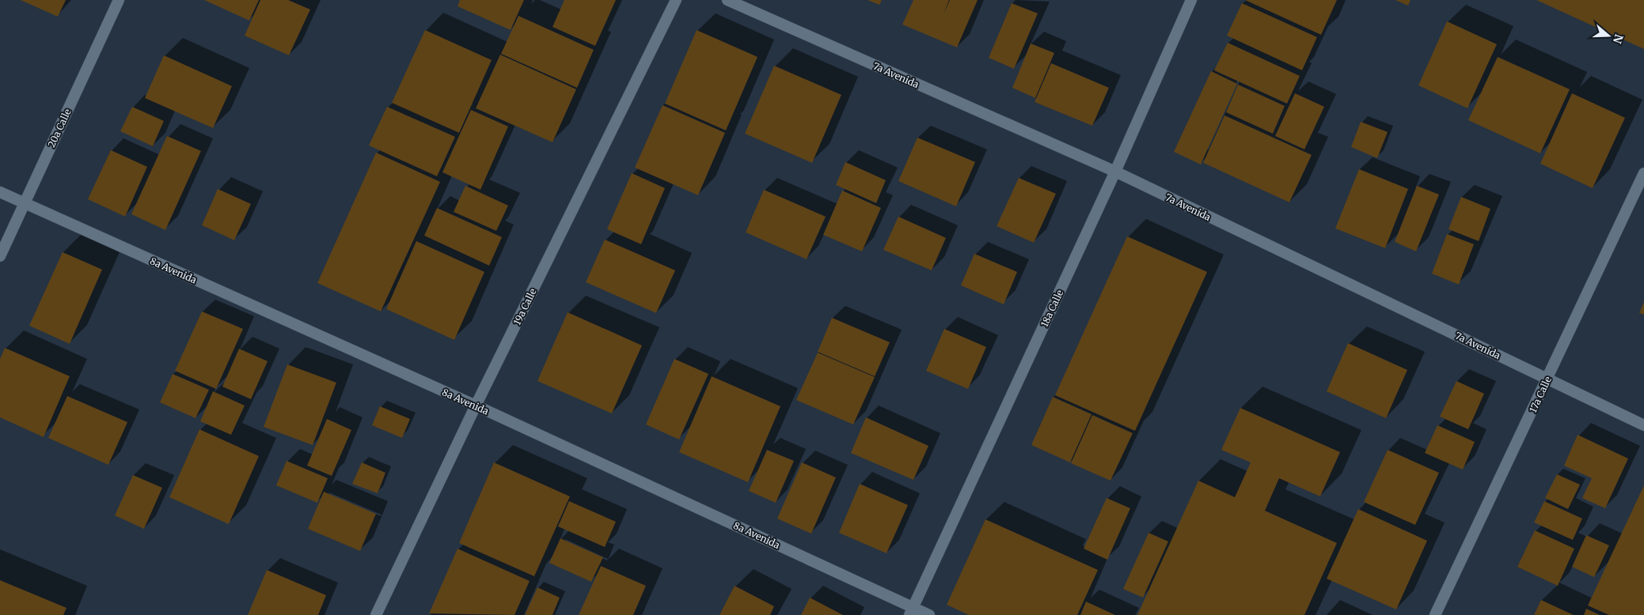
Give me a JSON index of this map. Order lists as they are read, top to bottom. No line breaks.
{"streets":{"street":["7a Avenida","20a Calle","8a Avenida","19a Calle","18a Calle","17a Calle"]},"crossings":[["7a Avenida","18a Calle"],["7a Avenida","17a Calle"],["20a Calle","8a Avenida"],["8a Avenida","19a Calle"],["8a Avenida","18a Calle"]],"north":"right"}
